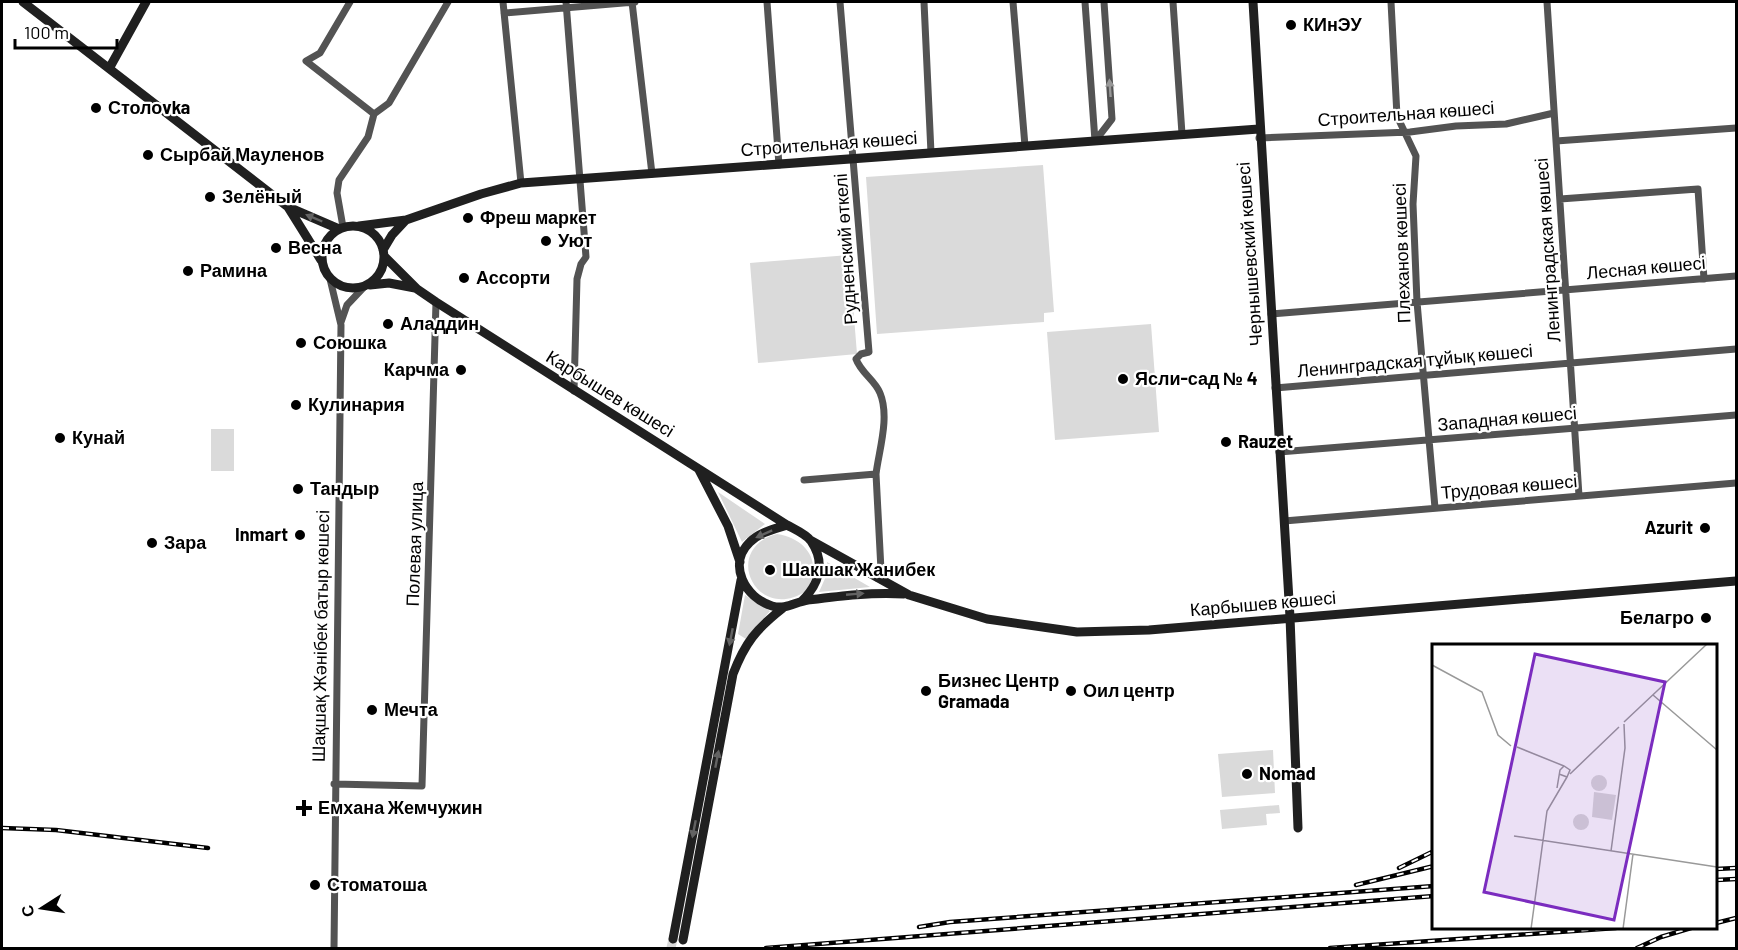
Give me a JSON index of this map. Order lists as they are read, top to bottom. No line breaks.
{"streets":{"main road":["Строительная көшесі","Чернышевский көшесі","Карбышев көшесі"],"street":["Рудненский өткелі","Ленинградская көшесі","Плеханов көшесі","Лесная көшесі","Ленинградская тұйық көшесі","Западная көшесі","Трудовая көшесі","Полевая улица","Шақшақ Жәнібек батыр көшесі"]},"crossings":[["Строительная көшесі","Рудненский өткелі"],["Строительная көшесі","Ленинградская көшесі"],["Строительная көшесі","Плеханов көшесі"],["Строительная көшесі","Чернышевский көшесі"],["Строительная көшесі","Шақшақ Жәнібек батыр көшесі"],["Ленинградская көшесі","Лесная көшесі"],["Ленинградская көшесі","Ленинградская тұйық көшесі"],["Ленинградская көшесі","Западная көшесі"],["Ленинградская көшесі","Трудовая көшесі"],["Плеханов көшесі","Лесная көшесі"],["Плеханов көшесі","Ленинградская тұйық көшесі"],["Плеханов көшесі","Западная көшесі"],["Плеханов көшесі","Трудовая көшесі"],["Чернышевский көшесі","Лесная көшесі"],["Чернышевский көшесі","Ленинградская тұйық көшесі"],["Чернышевский көшесі","Карбышев көшесі"],["Чернышевский көшесі","Западная көшесі"],["Чернышевский көшесі","Трудовая көшесі"],["Карбышев көшесі","Полевая улица"],["Полевая улица","Шақшақ Жәнібек батыр көшесі"]],"places":{"other":["КИнЭУ","Столоvka","Сырбай Мауленов","Зелёный","Фреш маркет","Уют","Весна","Рамина","Ассорти","Аладдин","Союшка","Карчма","Ясли-сад № 4","Кулинария","Кунай","Rauzet","Тандыр","Azurit","Inmart","Зара","Шакшак Жанибек","Белагро","Бизнес Центр Gramada","Оил центр","Мечта","Nomad","Стоматоша"],"health":["Емхана Жемчужин"]},"scale_bar":"100 m","north":"left"}
